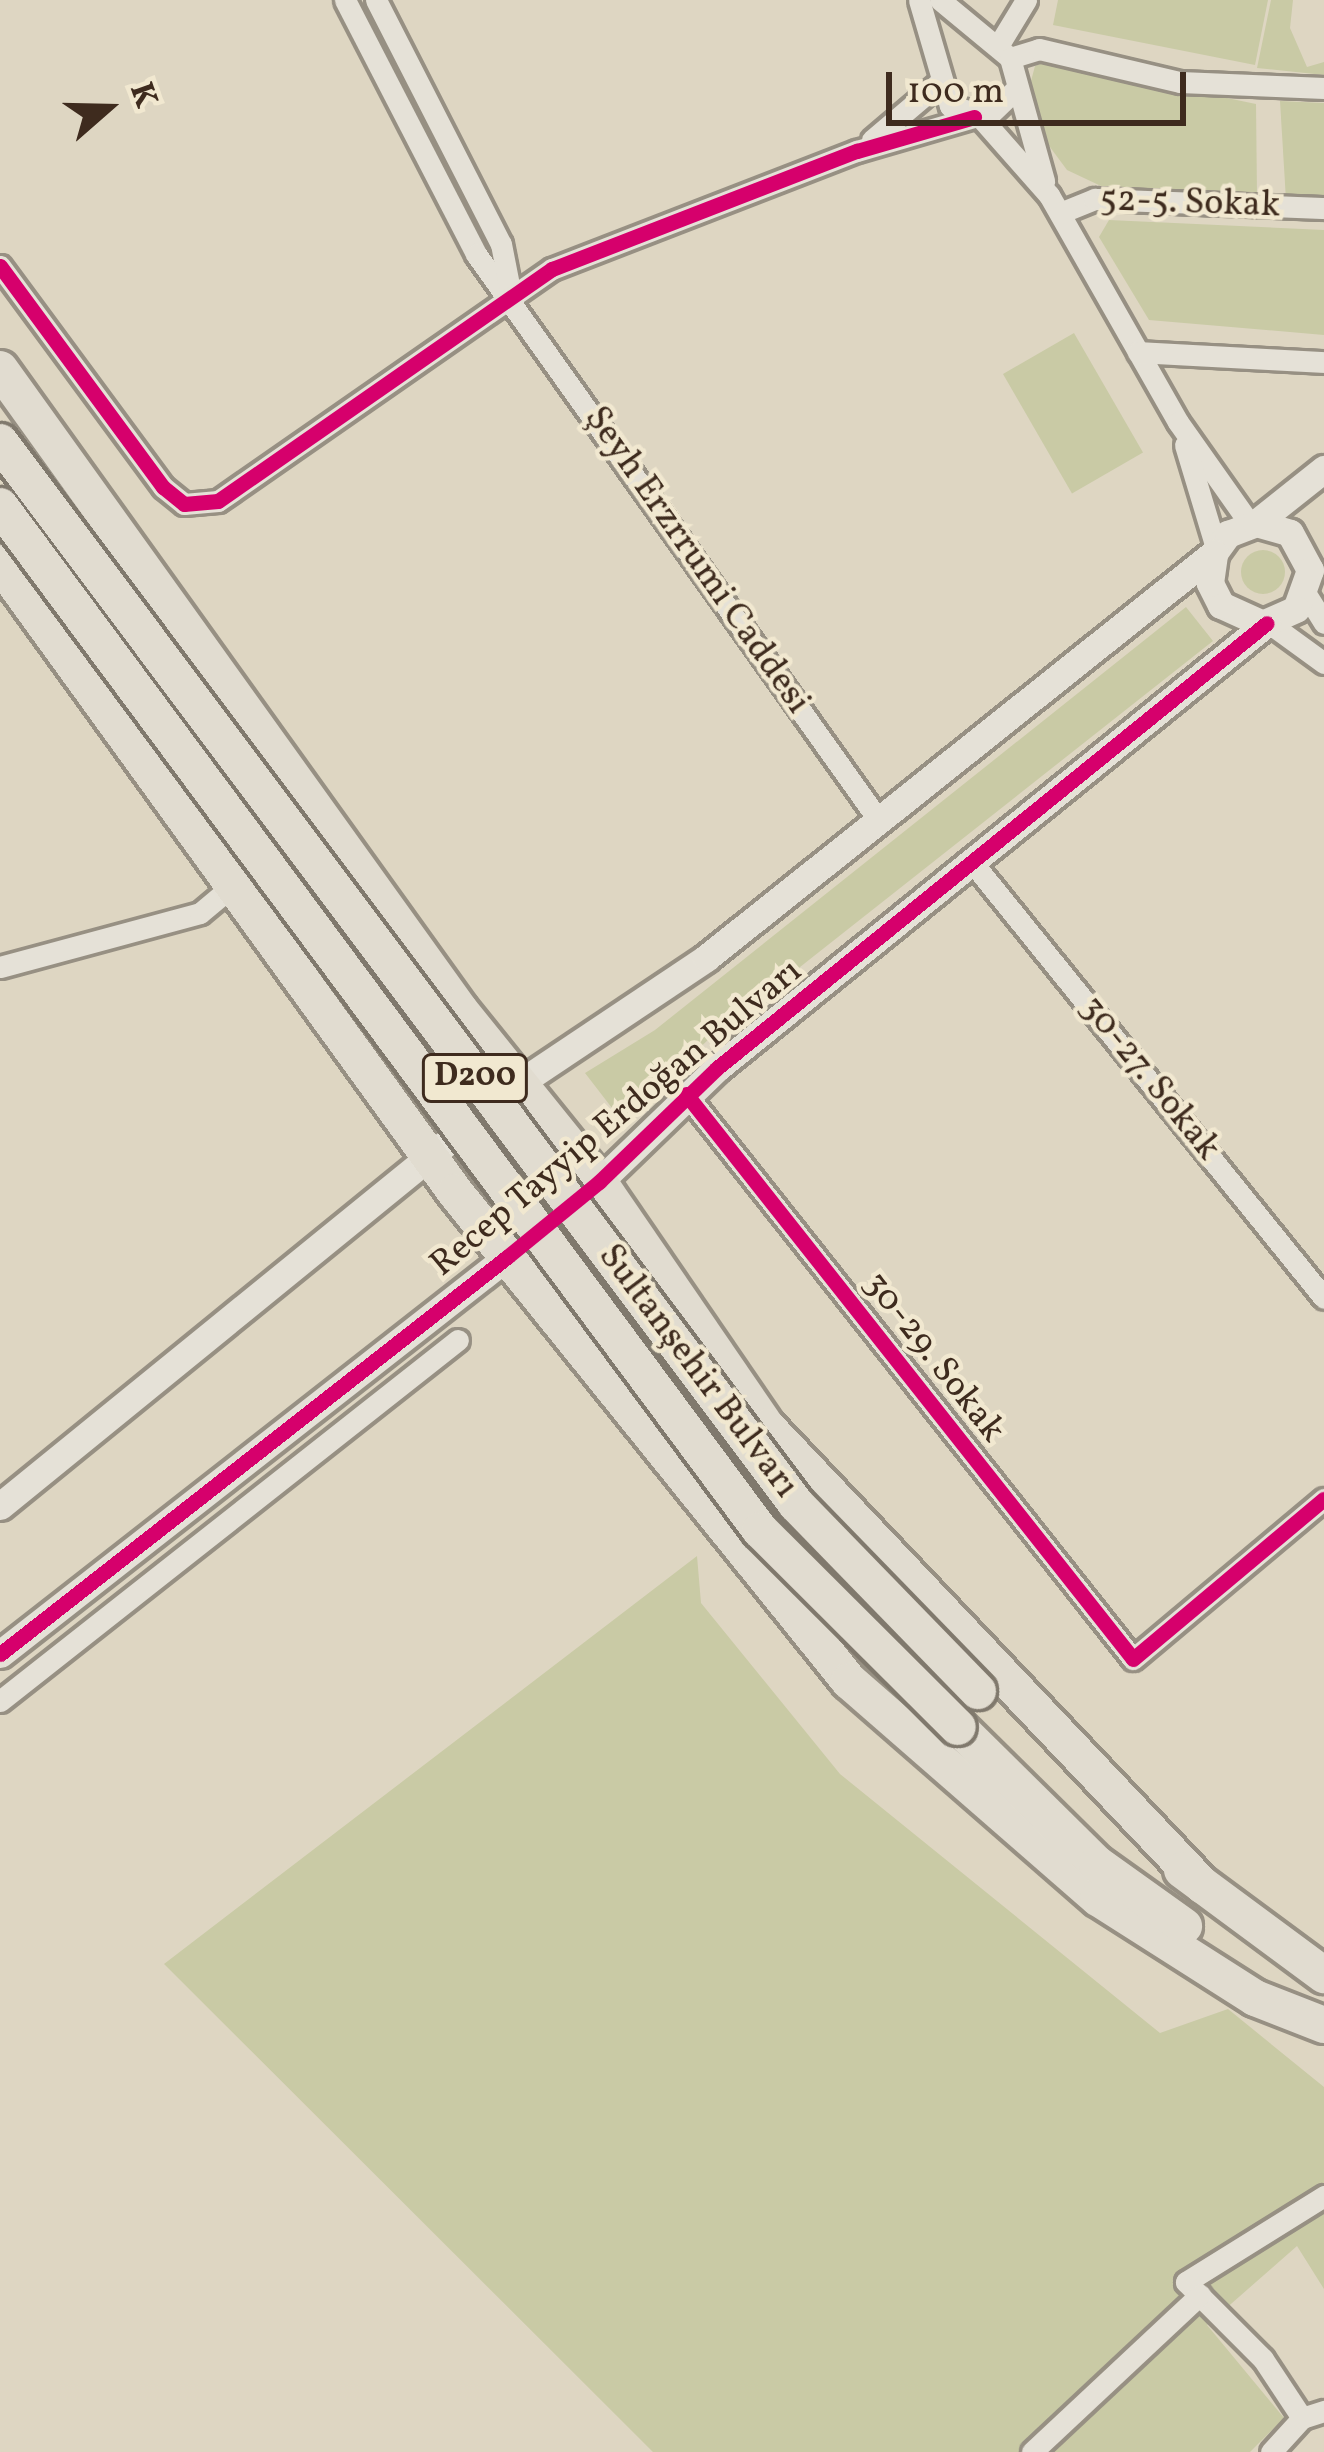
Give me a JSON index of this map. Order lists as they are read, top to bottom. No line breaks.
{"streets":{"highway":["D200","Sultanşehir Bulvarı"],"street":["52-5. Sokak","Şeyh Erzrrumi Caddesi","30-27. Sokak","Recep Tayyip Erdoğan Bulvarı","30-29. Sokak"]},"crossings":[["Şeyh Erzrrumi Caddesi","Recep Tayyip Erdoğan Bulvarı"],["30-27. Sokak","Recep Tayyip Erdoğan Bulvarı"],["Recep Tayyip Erdoğan Bulvarı","30-29. Sokak"]],"scale_bar":"100 m","north":"right"}
